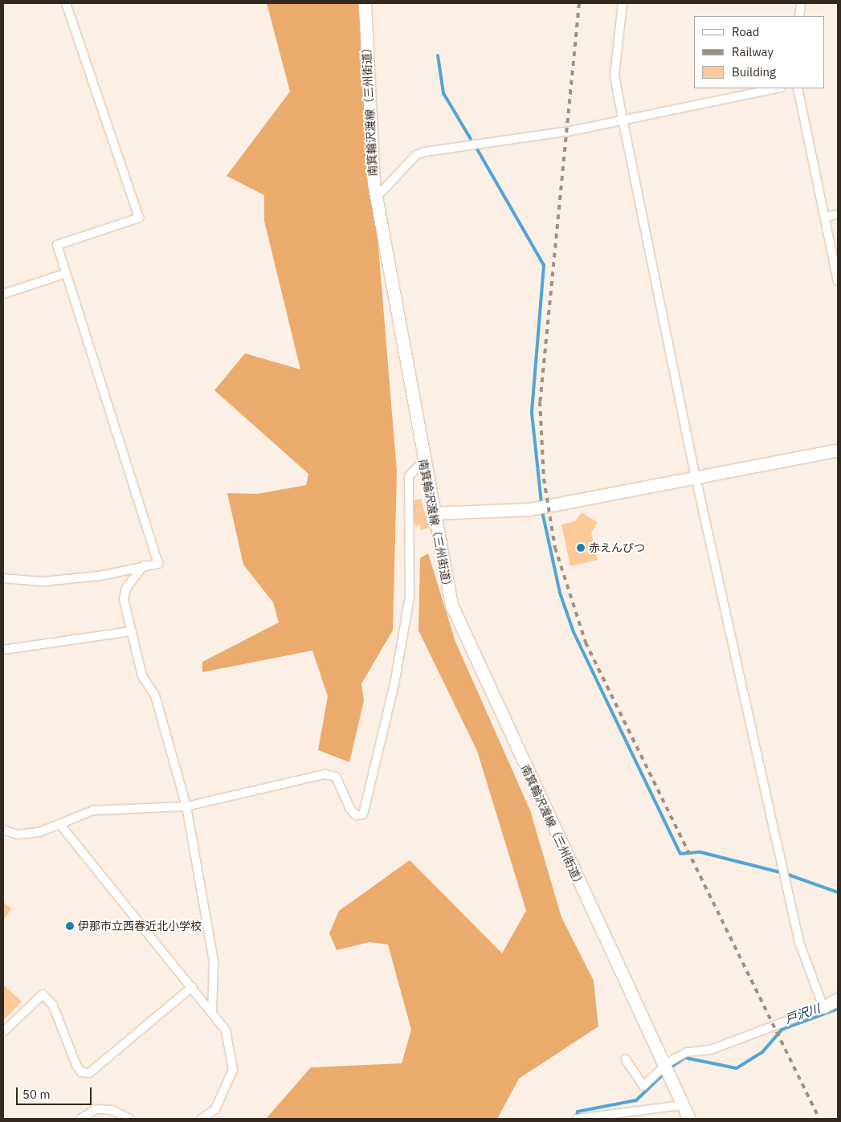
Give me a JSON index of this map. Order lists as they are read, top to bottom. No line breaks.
{"streets":{"main road":["南箕輪沢渡線（三州街道）"]},"water":["戸沢川"],"places":["赤えんぴつ","伊那市立西春近北小学校"],"legend":["Road","Railway","Building"],"scale_bar":"50 m"}
